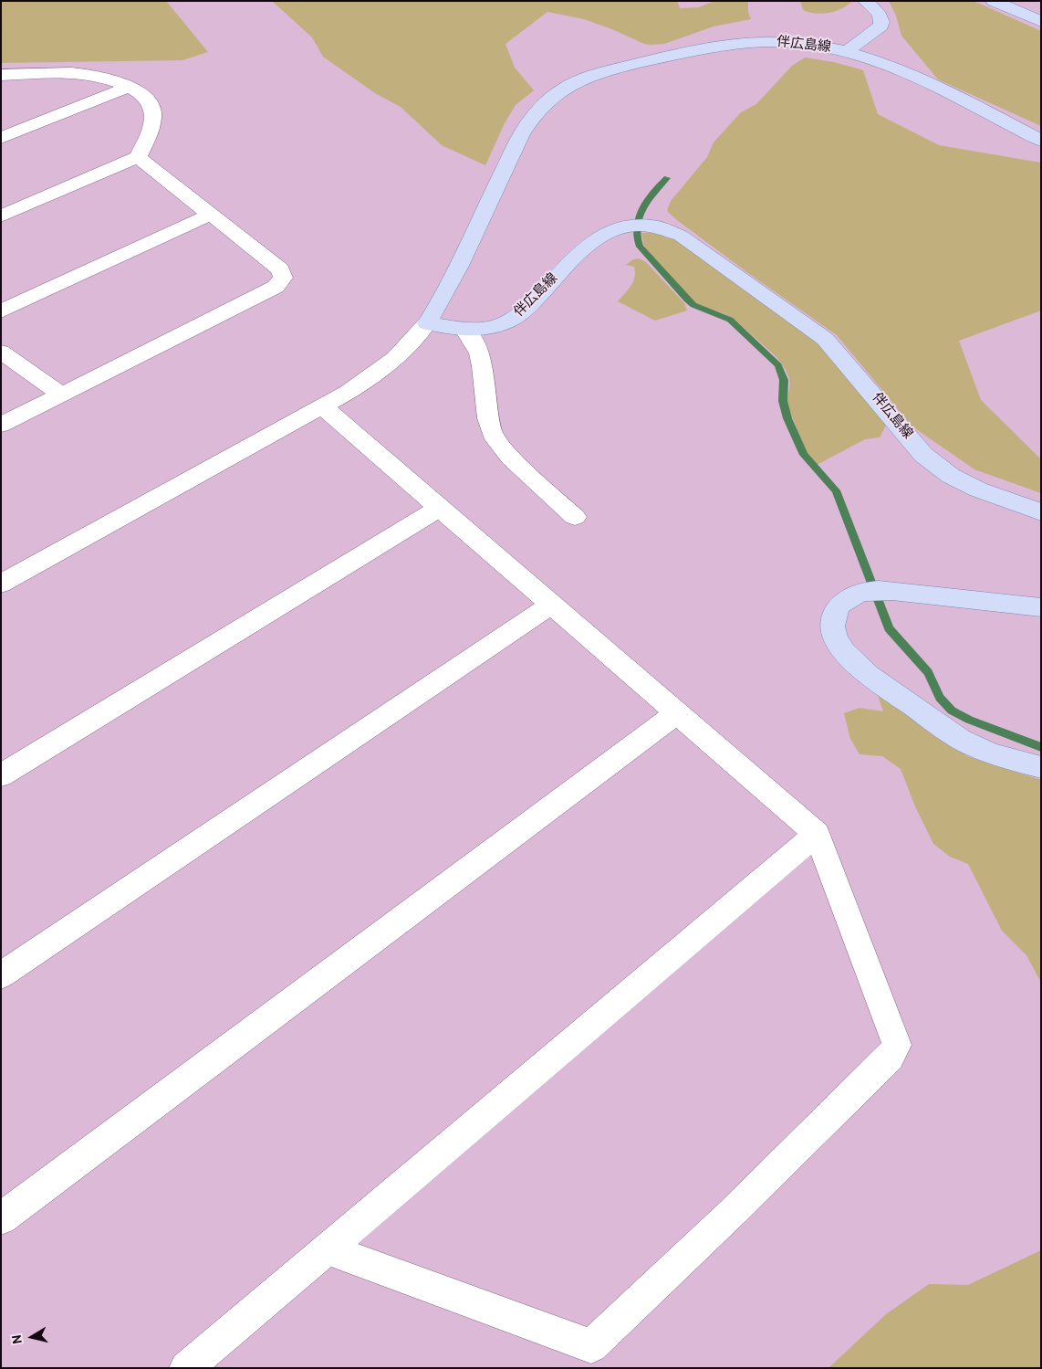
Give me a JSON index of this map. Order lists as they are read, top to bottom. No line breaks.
{"streets":{"main road":["伴広島線"]},"north":"left"}
